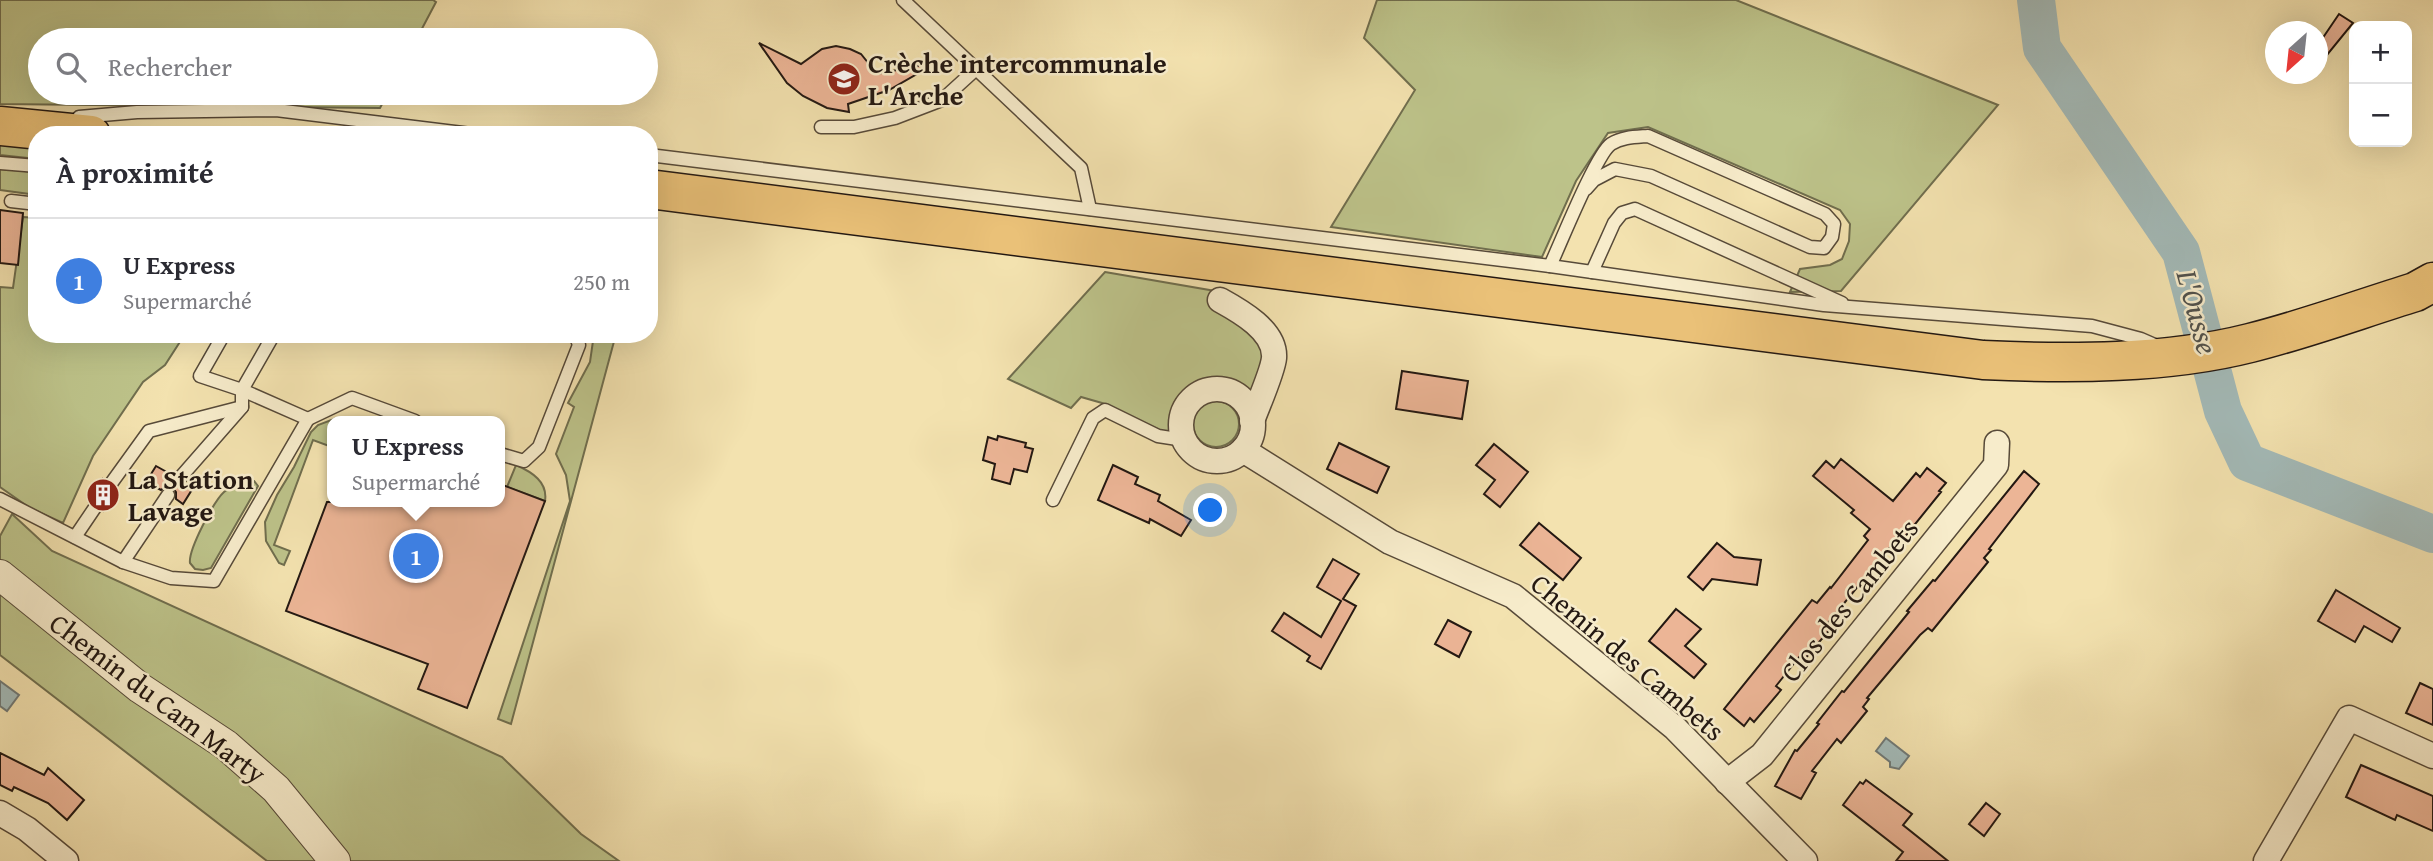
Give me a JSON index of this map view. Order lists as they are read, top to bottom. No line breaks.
{"streets":{"street":["Clos des Cambets","Chemin des Cambets","Chemin du Cam Marty"]},"crossings":[["Clos des Cambets","Chemin des Cambets"]],"water":["L'Ousse"],"places":{"school or university":["Crèche intercommunale L'Arche"],"building":["La Station Lavage"]},"north":"bottom left","page":{"map_buttons":["+","−"],"search":"Rechercher","heading":"À proximité","list":[{"mark":"1","name":"U Express","note":"Supermarché","value":"250 m"}],"popup":["U Express","Supermarché"],"pins":"1"}}
